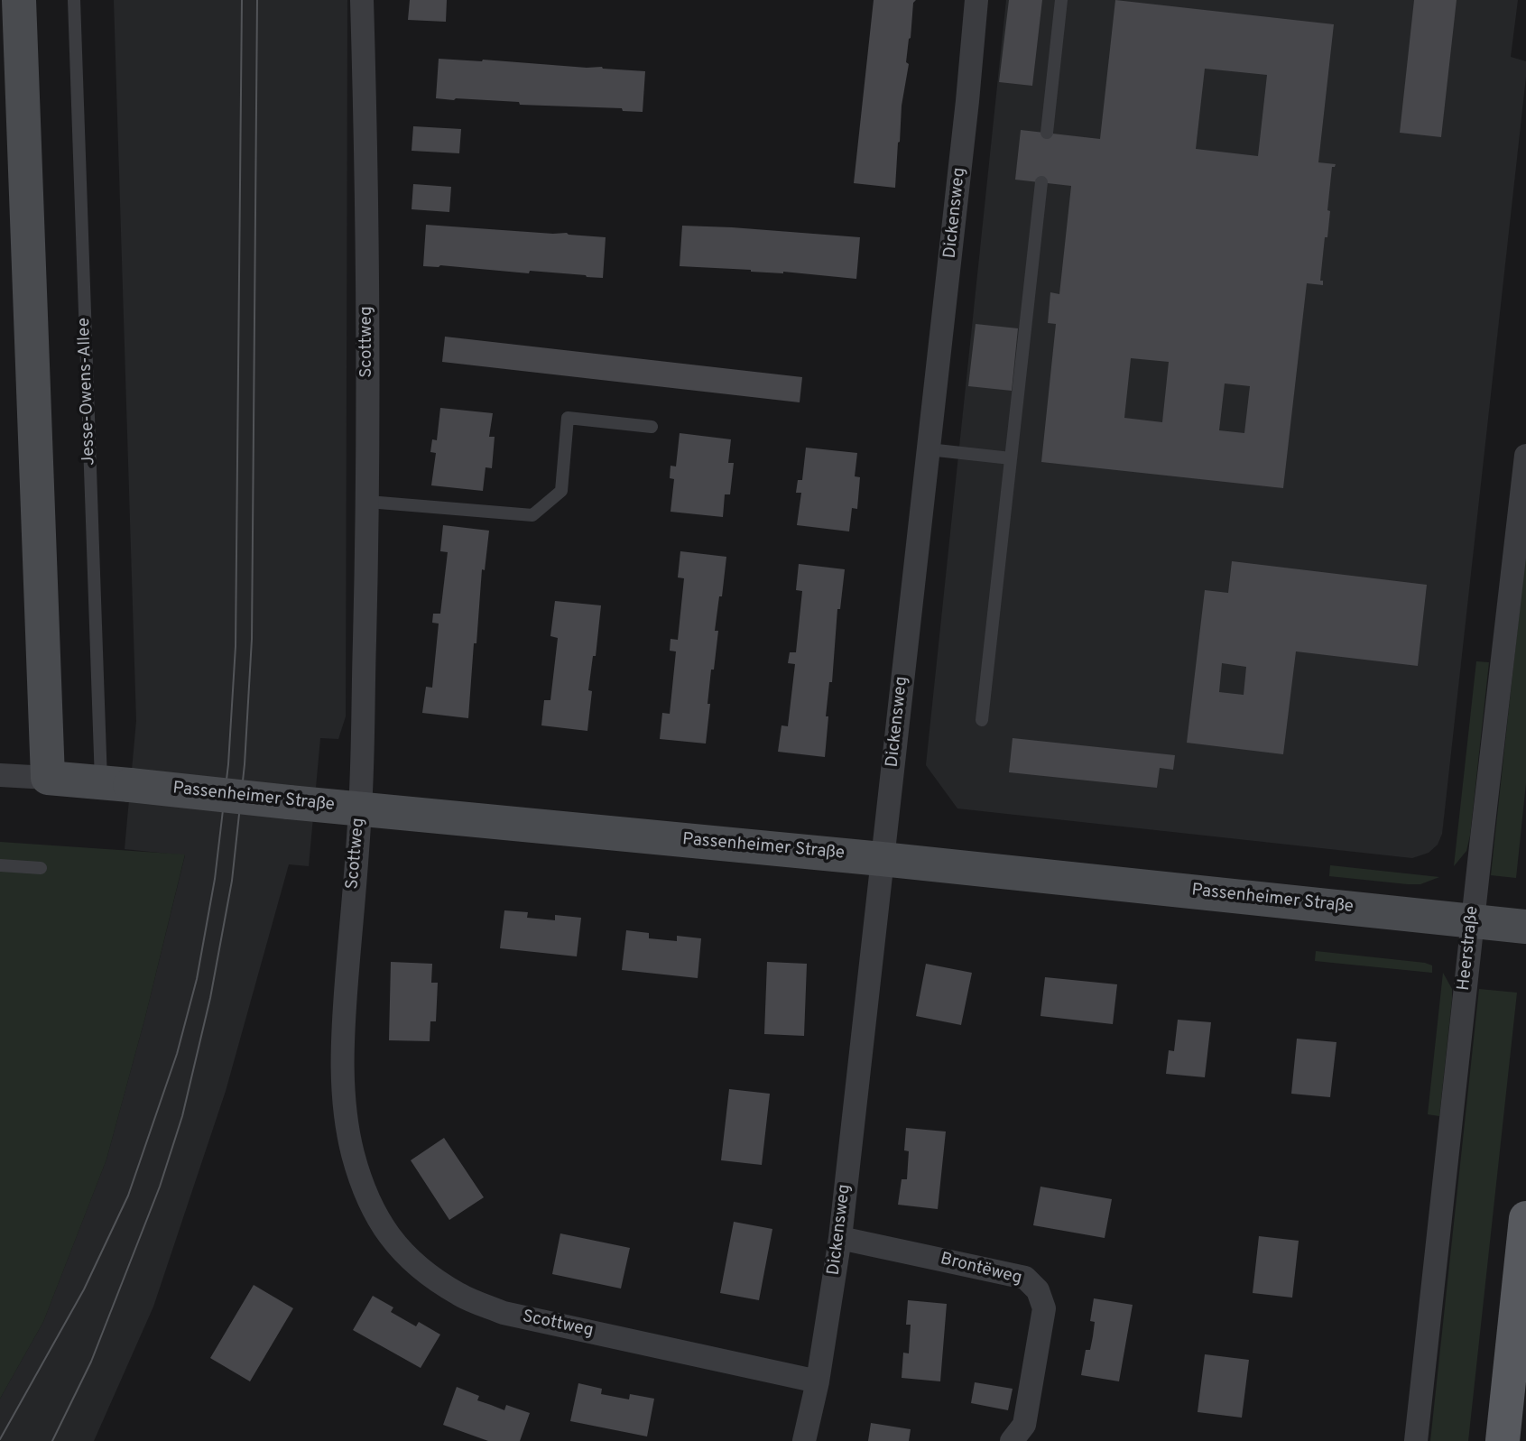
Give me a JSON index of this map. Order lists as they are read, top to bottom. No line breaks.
{"streets":{"street":["Dickensweg","Scottweg","Passenheimer Straße","Heerstraße","Brontëweg"],"lane":["Jesse-Owens-Allee"]},"crossings":[["Dickensweg","Scottweg"],["Dickensweg","Passenheimer Straße"],["Dickensweg","Brontëweg"],["Scottweg","Passenheimer Straße"],["Jesse-Owens-Allee","Passenheimer Straße"],["Passenheimer Straße","Heerstraße"]]}
